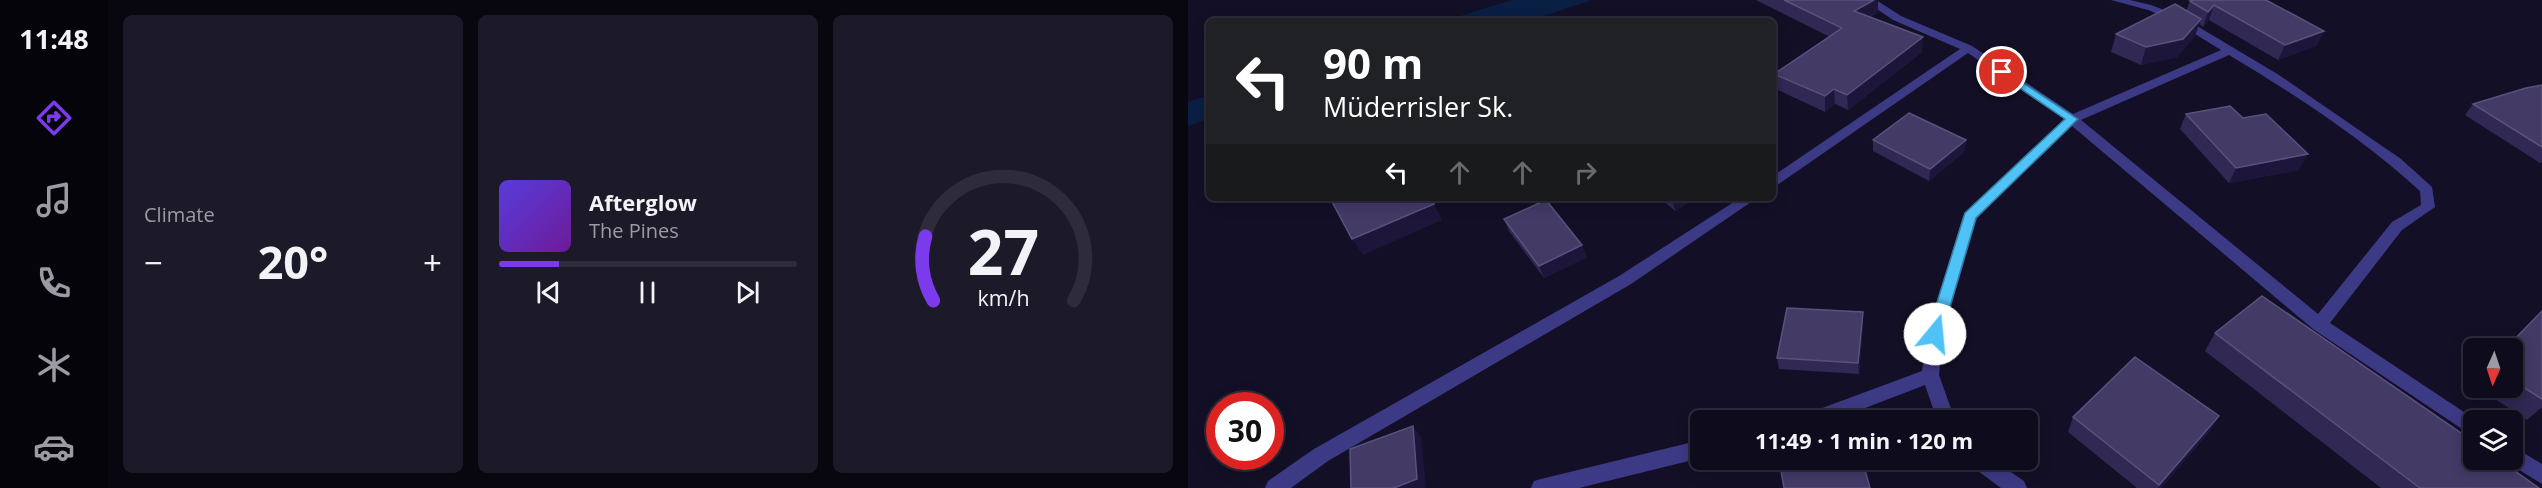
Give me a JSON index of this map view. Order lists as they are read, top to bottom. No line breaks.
{"north":"bottom","page":{"tabs":"11:48","tile":"Climate","turn":["90 m","Müderrisler Sk."],"song":["Afterglow","The Pines"],"heat":["−","20°","+"],"limit":"30","trip":"11:49 · 1 min · 120 m","gauge":["27","km/h"]}}
